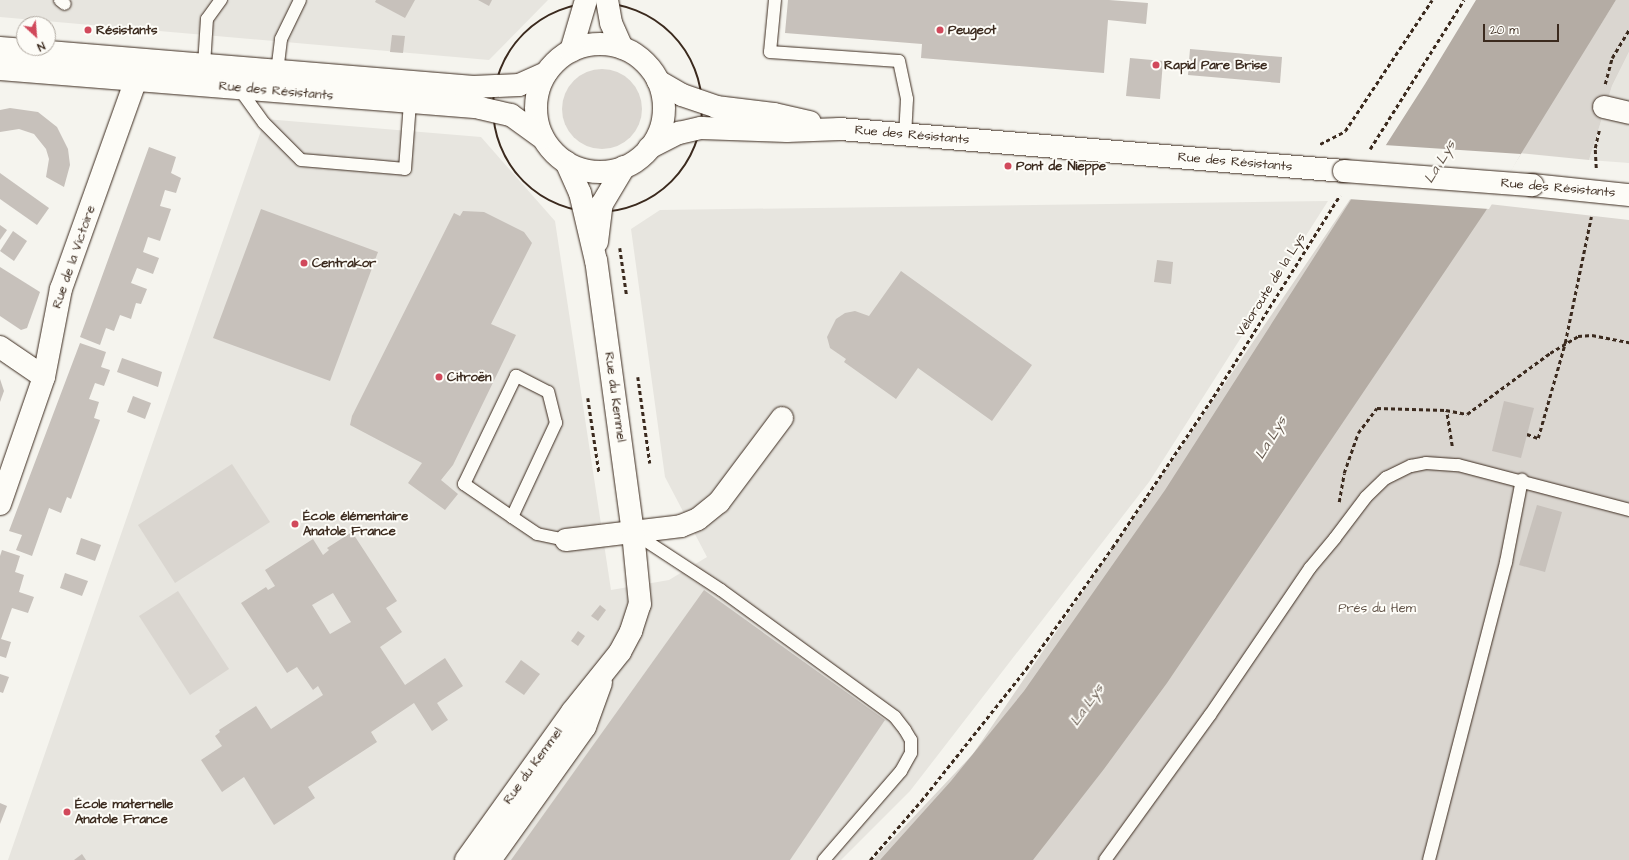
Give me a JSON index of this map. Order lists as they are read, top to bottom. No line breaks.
{"streets":{"main road":["Rue des Résistants","Rue de la Victoire","Rue du Kemmel"],"path":["Véloroute de la Lys"]},"crossings":[["Rue des Résistants","Rue de la Victoire"],["Rue des Résistants","Rue du Kemmel"]],"water":["La Lys"],"parks":["Prés du Hem"],"places":["Résistants","Peugeot","Rapid Pare Brise","Pont de Nieppe","Centrakor","Citroën","École élémentaire Anatole France","École maternelle Anatole France"],"scale_bar":"20 m","north":"bottom right"}
